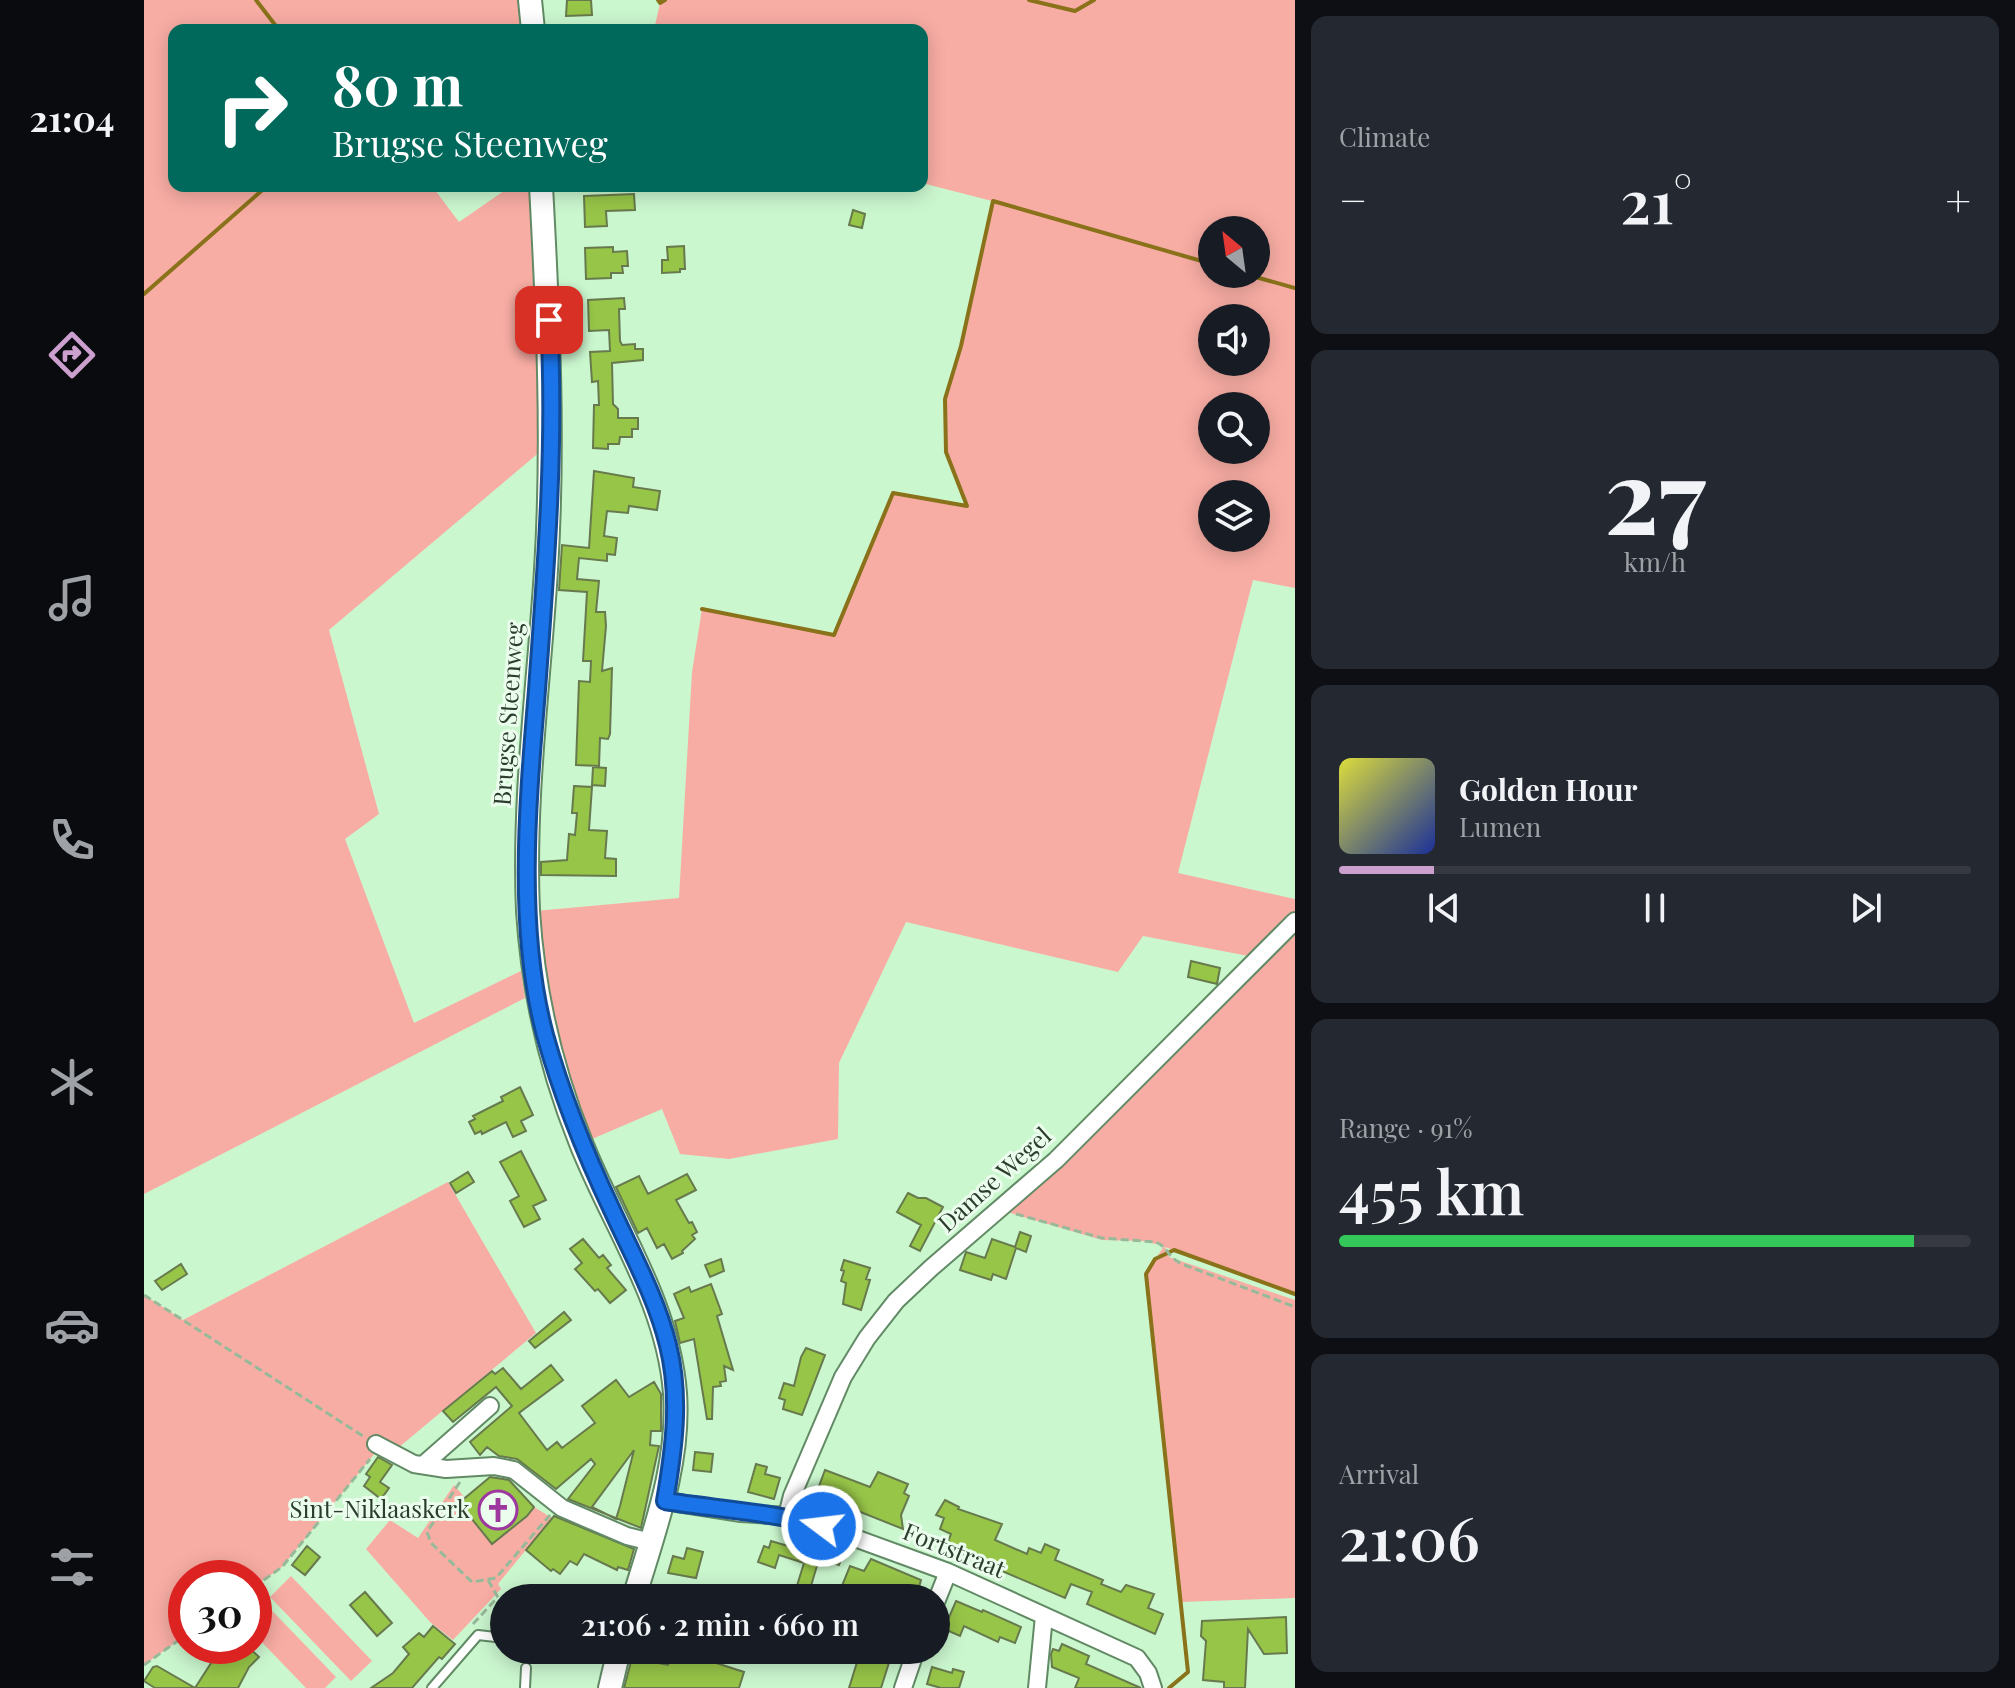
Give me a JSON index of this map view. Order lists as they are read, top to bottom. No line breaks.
{"streets":{"main road":["Brugse Steenweg"],"street":["Damse Wegel","Fortstraat"]},"crossings":[["Brugse Steenweg","Fortstraat"],["Damse Wegel","Fortstraat"]],"places":{"church":["Sint-Niklaaskerk"]},"north":"top left","page":{"tabs":"21:04","tile":["Climate",["27","km/h"],["Range · 91%","455 km"],["Arrival","21:06"]],"turn":["80 m","Brugse Steenweg"],"heat":["−","21°","+"],"song":["Golden Hour","Lumen"],"limit":"30","trip":"21:06 · 2 min · 660 m"}}
